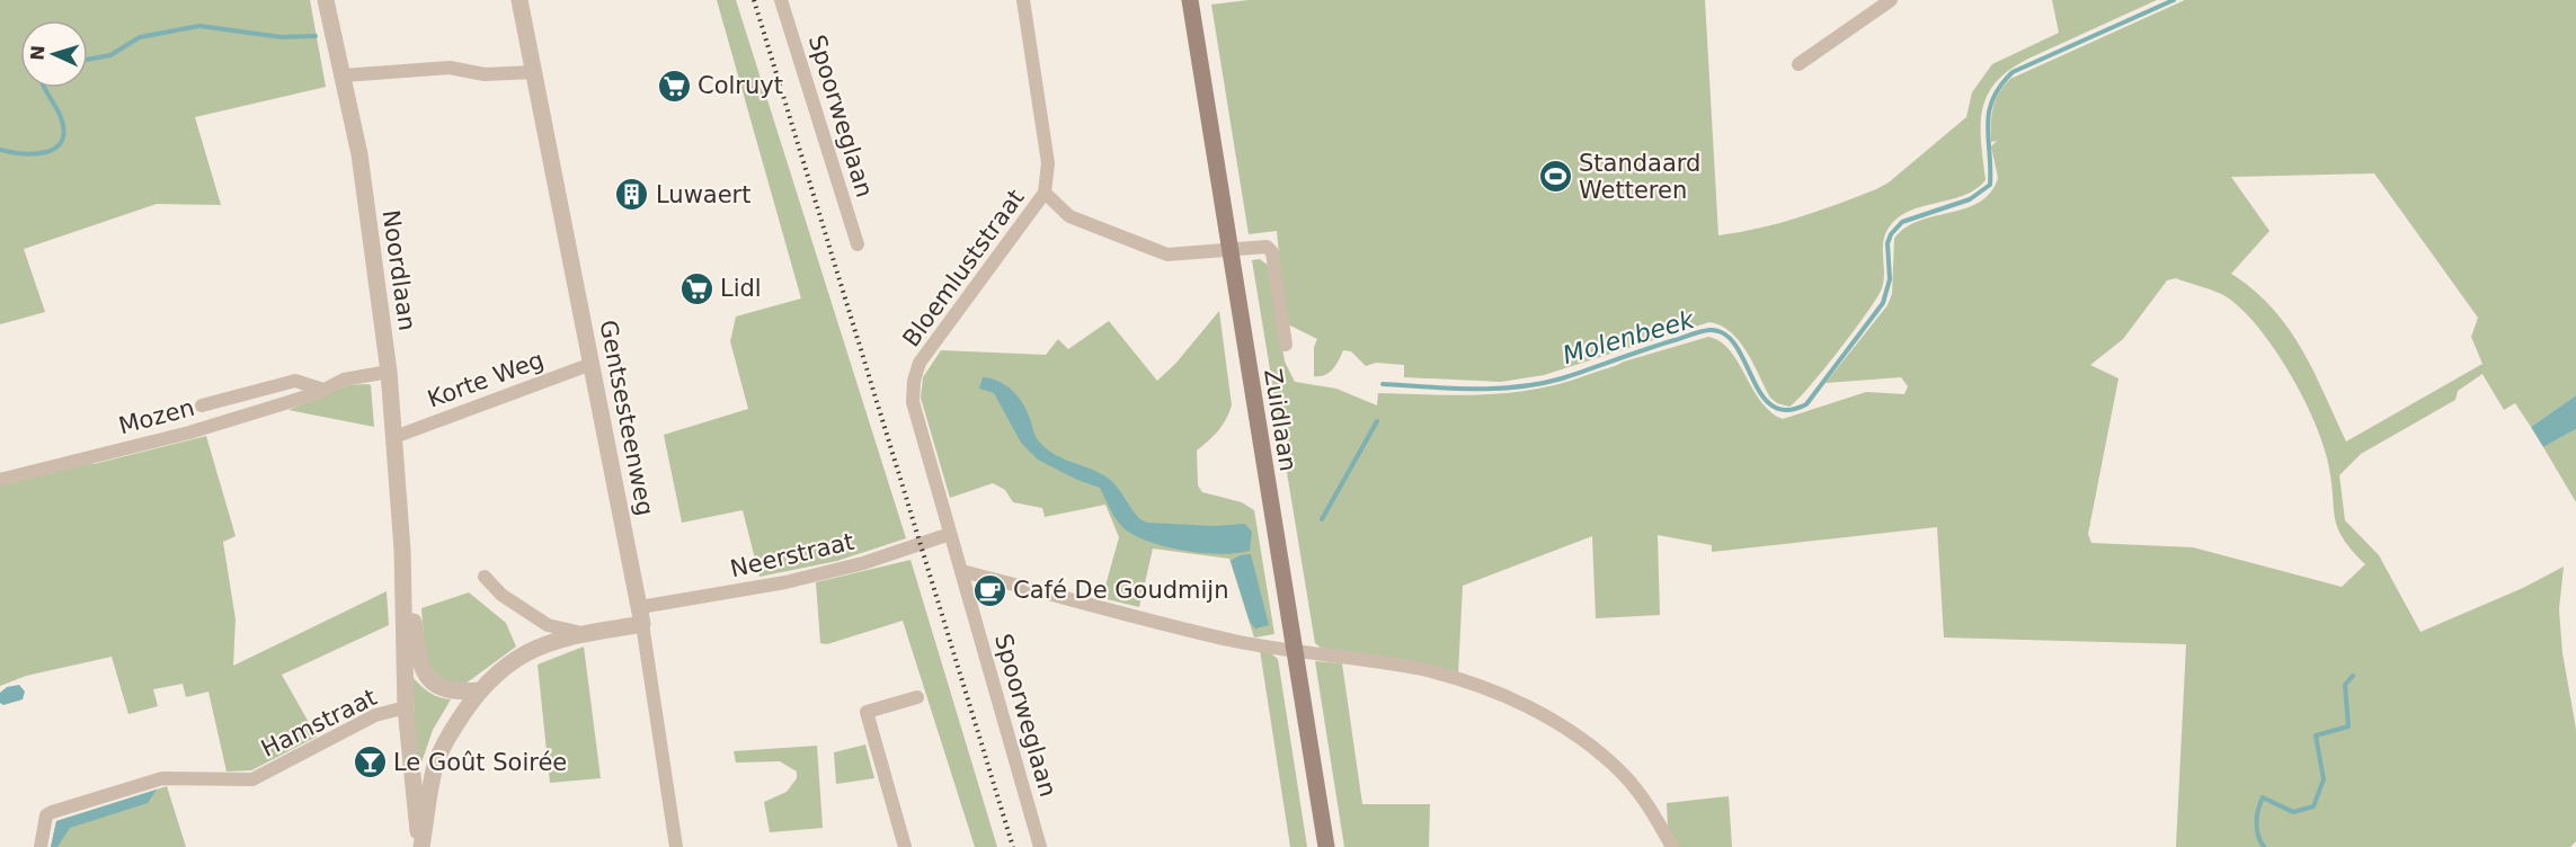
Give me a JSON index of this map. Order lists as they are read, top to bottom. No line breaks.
{"streets":{"main road":["Zuidlaan"],"street":["Spoorweglaan","Bloemluststraat","Noordlaan","Korte Weg","Mozen","Gentsesteenweg","Neerstraat","Hamstraat"]},"crossings":[["Spoorweglaan","Bloemluststraat"],["Spoorweglaan","Neerstraat"],["Noordlaan","Korte Weg"],["Noordlaan","Mozen"],["Noordlaan","Gentsesteenweg"],["Noordlaan","Neerstraat"],["Noordlaan","Hamstraat"],["Korte Weg","Gentsesteenweg"],["Gentsesteenweg","Neerstraat"]],"water":["Molenbeek"],"places":{"supermarket":["Colruyt","Lidl"],"sports":["Standaard Wetteren"],"building":["Luwaert"],"cafe":["Café De Goudmijn"],"bar":["Le Goût Soirée"]},"north":"left"}
